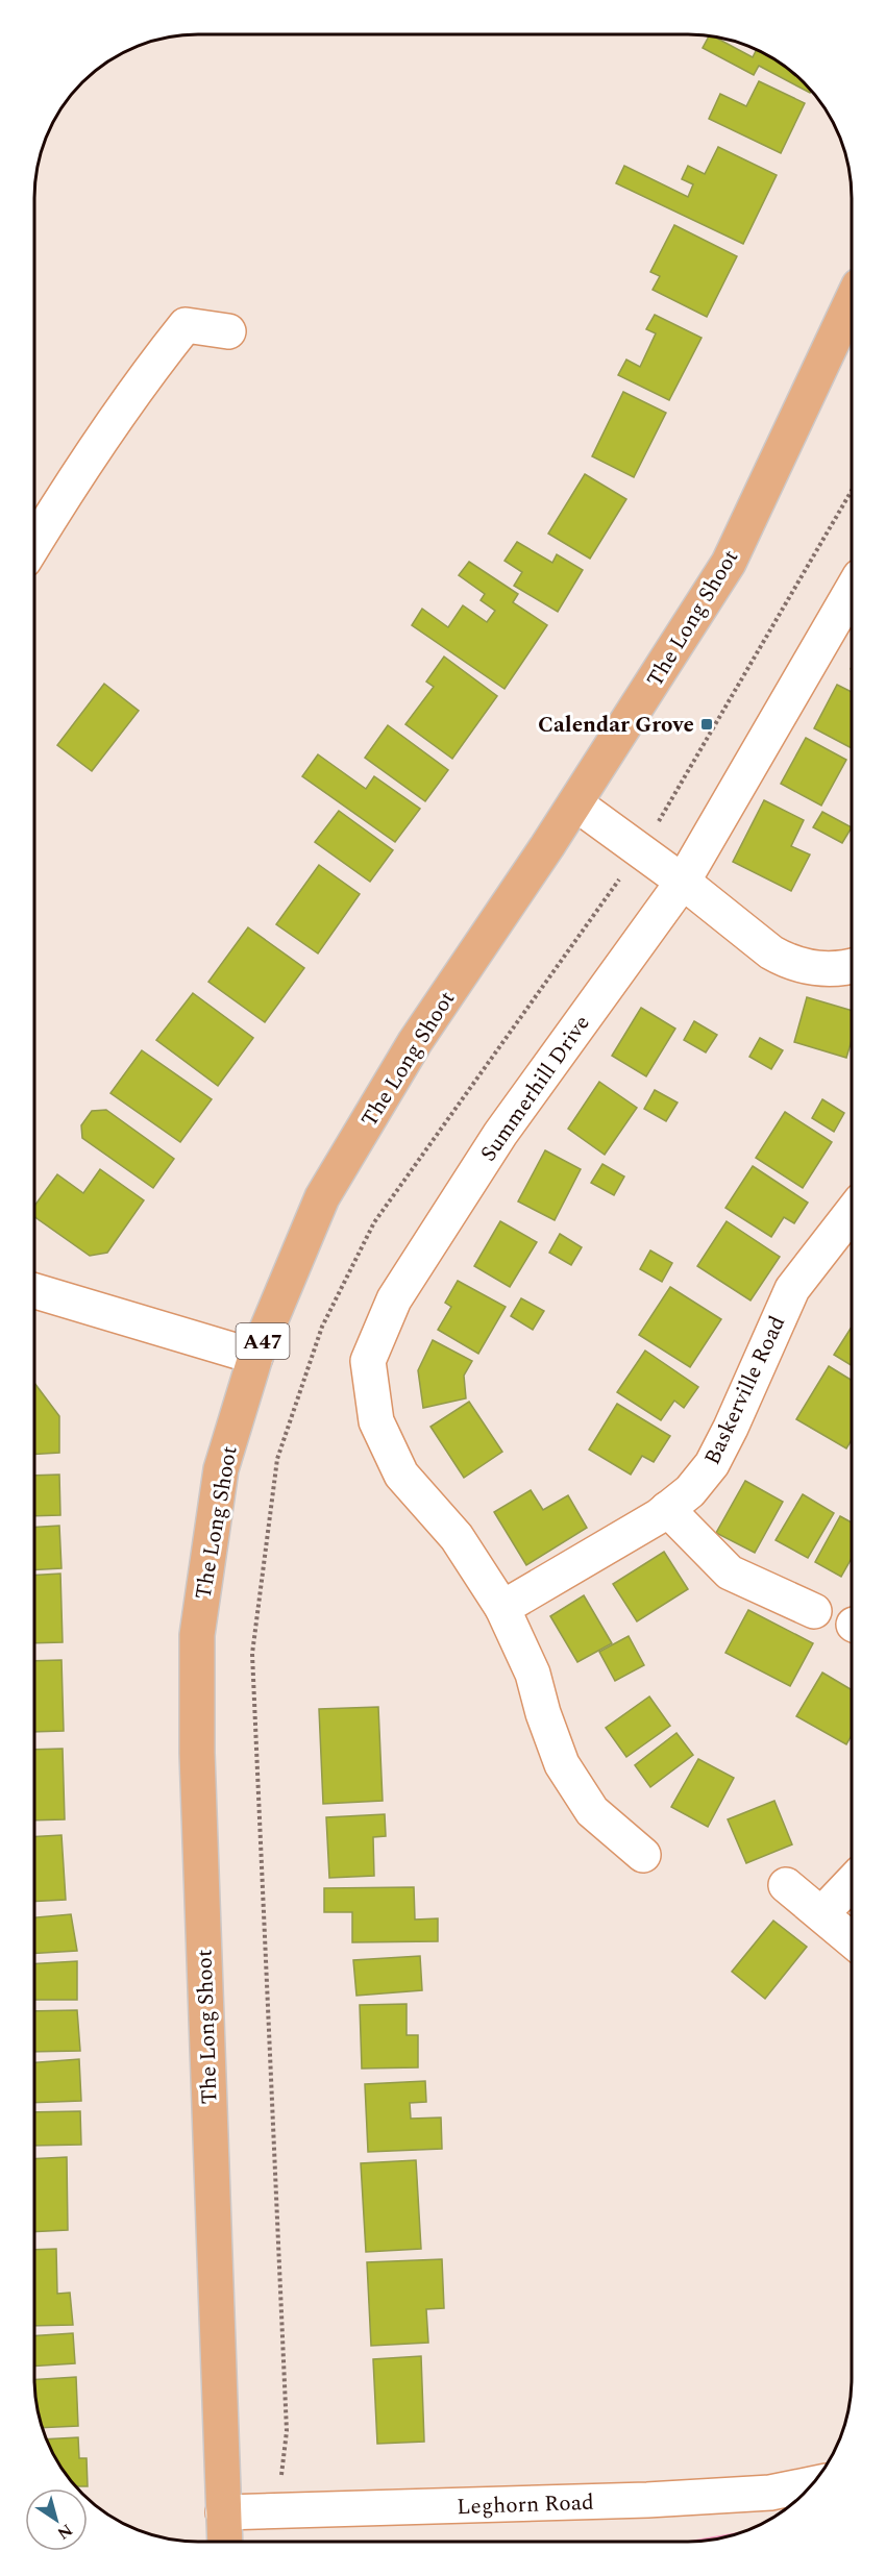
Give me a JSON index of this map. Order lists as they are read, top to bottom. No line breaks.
{"streets":{"main road":["The Long Shoot","A47"],"street":["Summerhill Drive","Baskerville Road","Leghorn Road"]},"crossings":[["The Long Shoot","Leghorn Road"],["Summerhill Drive","Baskerville Road"]],"places":{"transit":["Calendar Grove"]},"north":"bottom right"}
